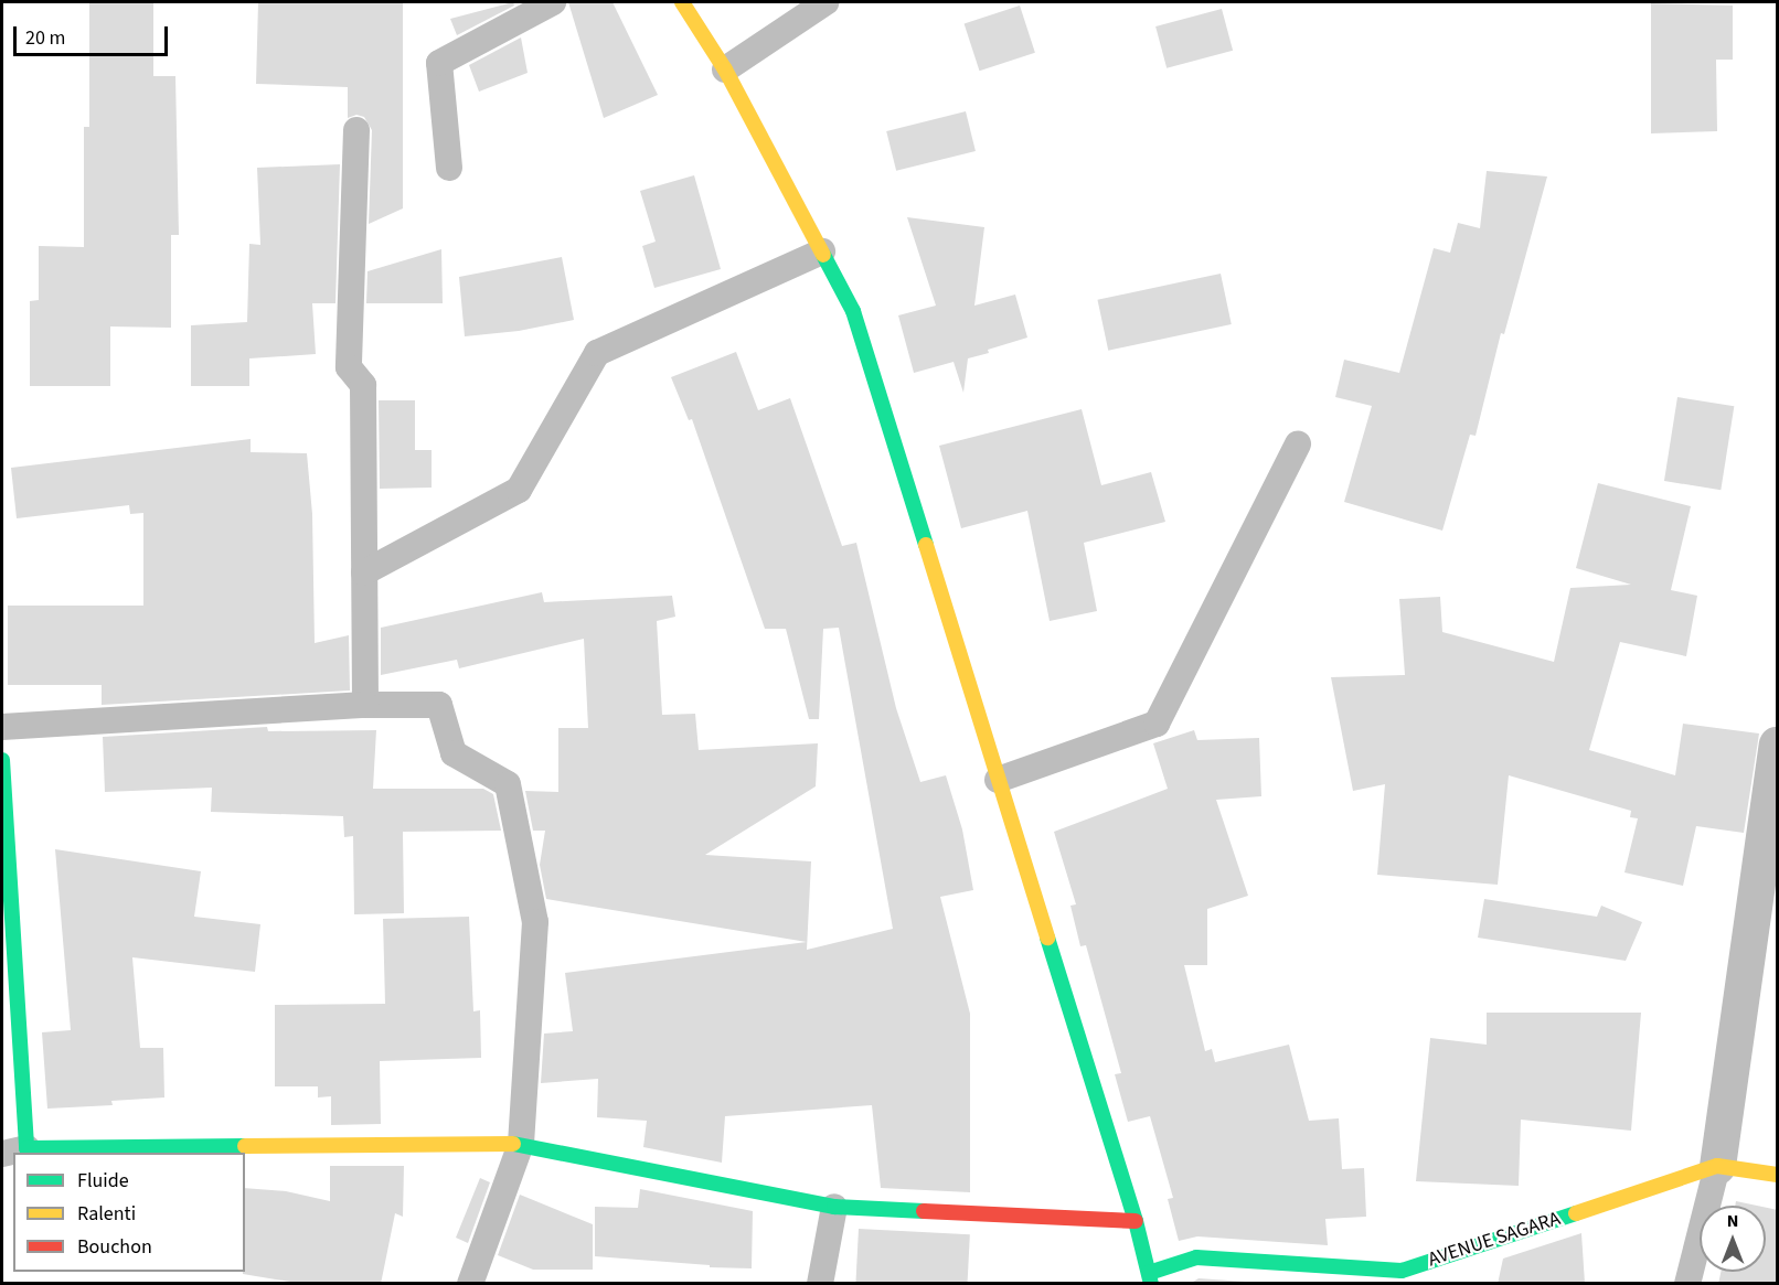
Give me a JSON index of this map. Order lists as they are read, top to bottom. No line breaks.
{"streets":{"street":["AVENUE SAGARA"]},"legend":["Fluide","Ralenti","Bouchon"],"scale_bar":"20 m","north":"top"}
